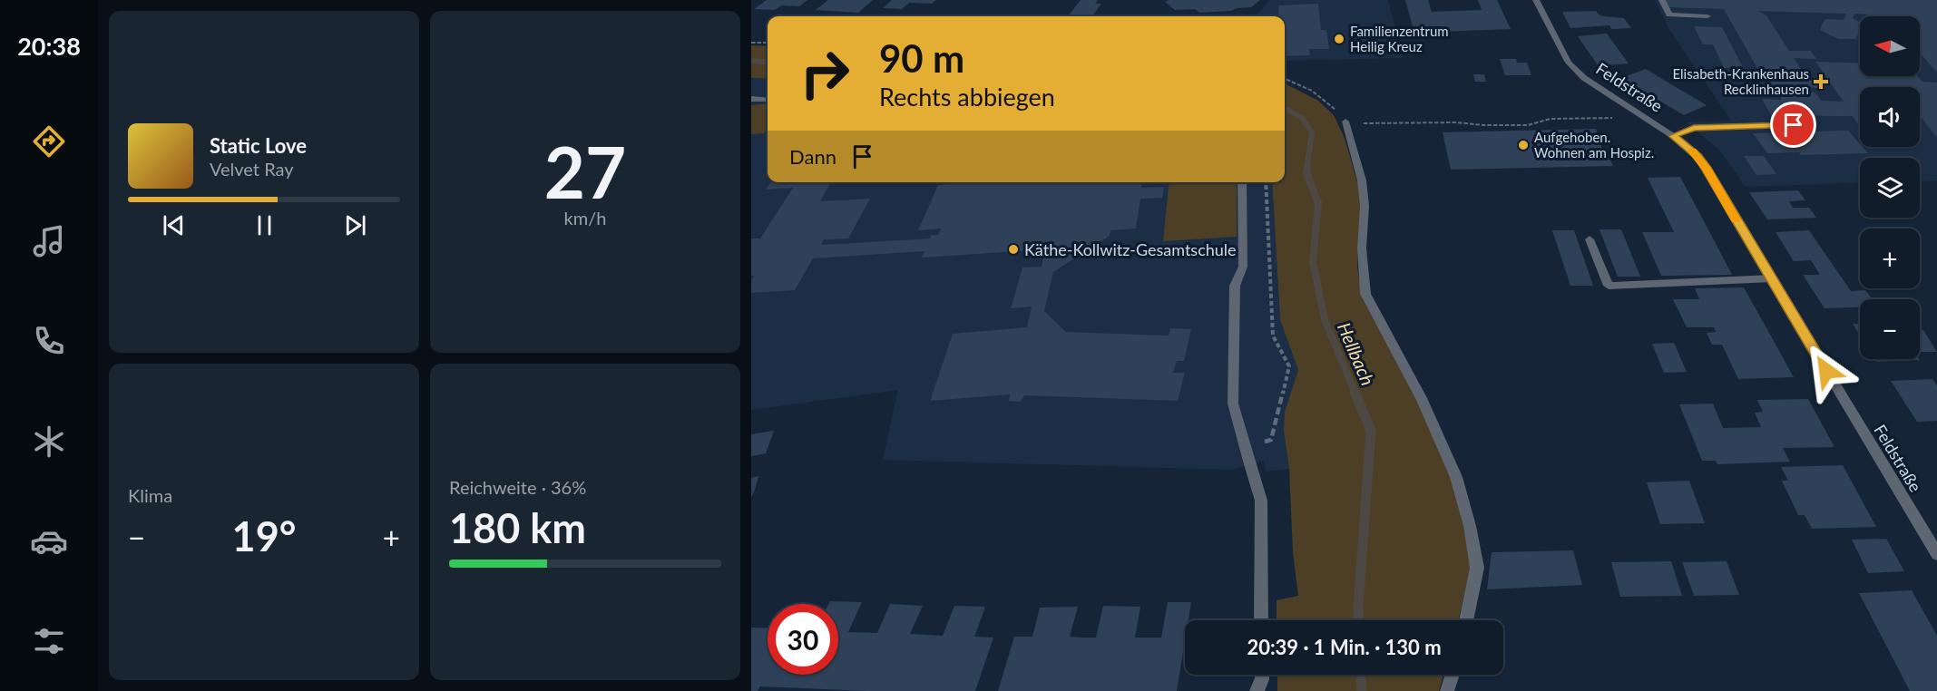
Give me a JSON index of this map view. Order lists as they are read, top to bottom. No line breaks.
{"streets":{"street":["Feldstraße"]},"water":["Hellbach"],"places":{"other":["Familienzentrum Heilig Kreuz","Aufgehoben. Wohnen am Hospiz.","Käthe-Kollwitz-Gesamtschule"],"health":["Elisabeth-Krankenhaus Recklinhausen"]},"north":"left","page":{"tabs":"20:38","tile":[["27","km/h"],"Klima",["Reichweite · 36%","180 km"]],"map_buttons":["+","−"],"turn":["90 m","Rechts abbiegen"],"song":["Static Love","Velvet Ray"],"then":"Dann","heat":["−","19°","+"],"limit":"30","trip":"20:39 · 1 Min. · 130 m"}}
